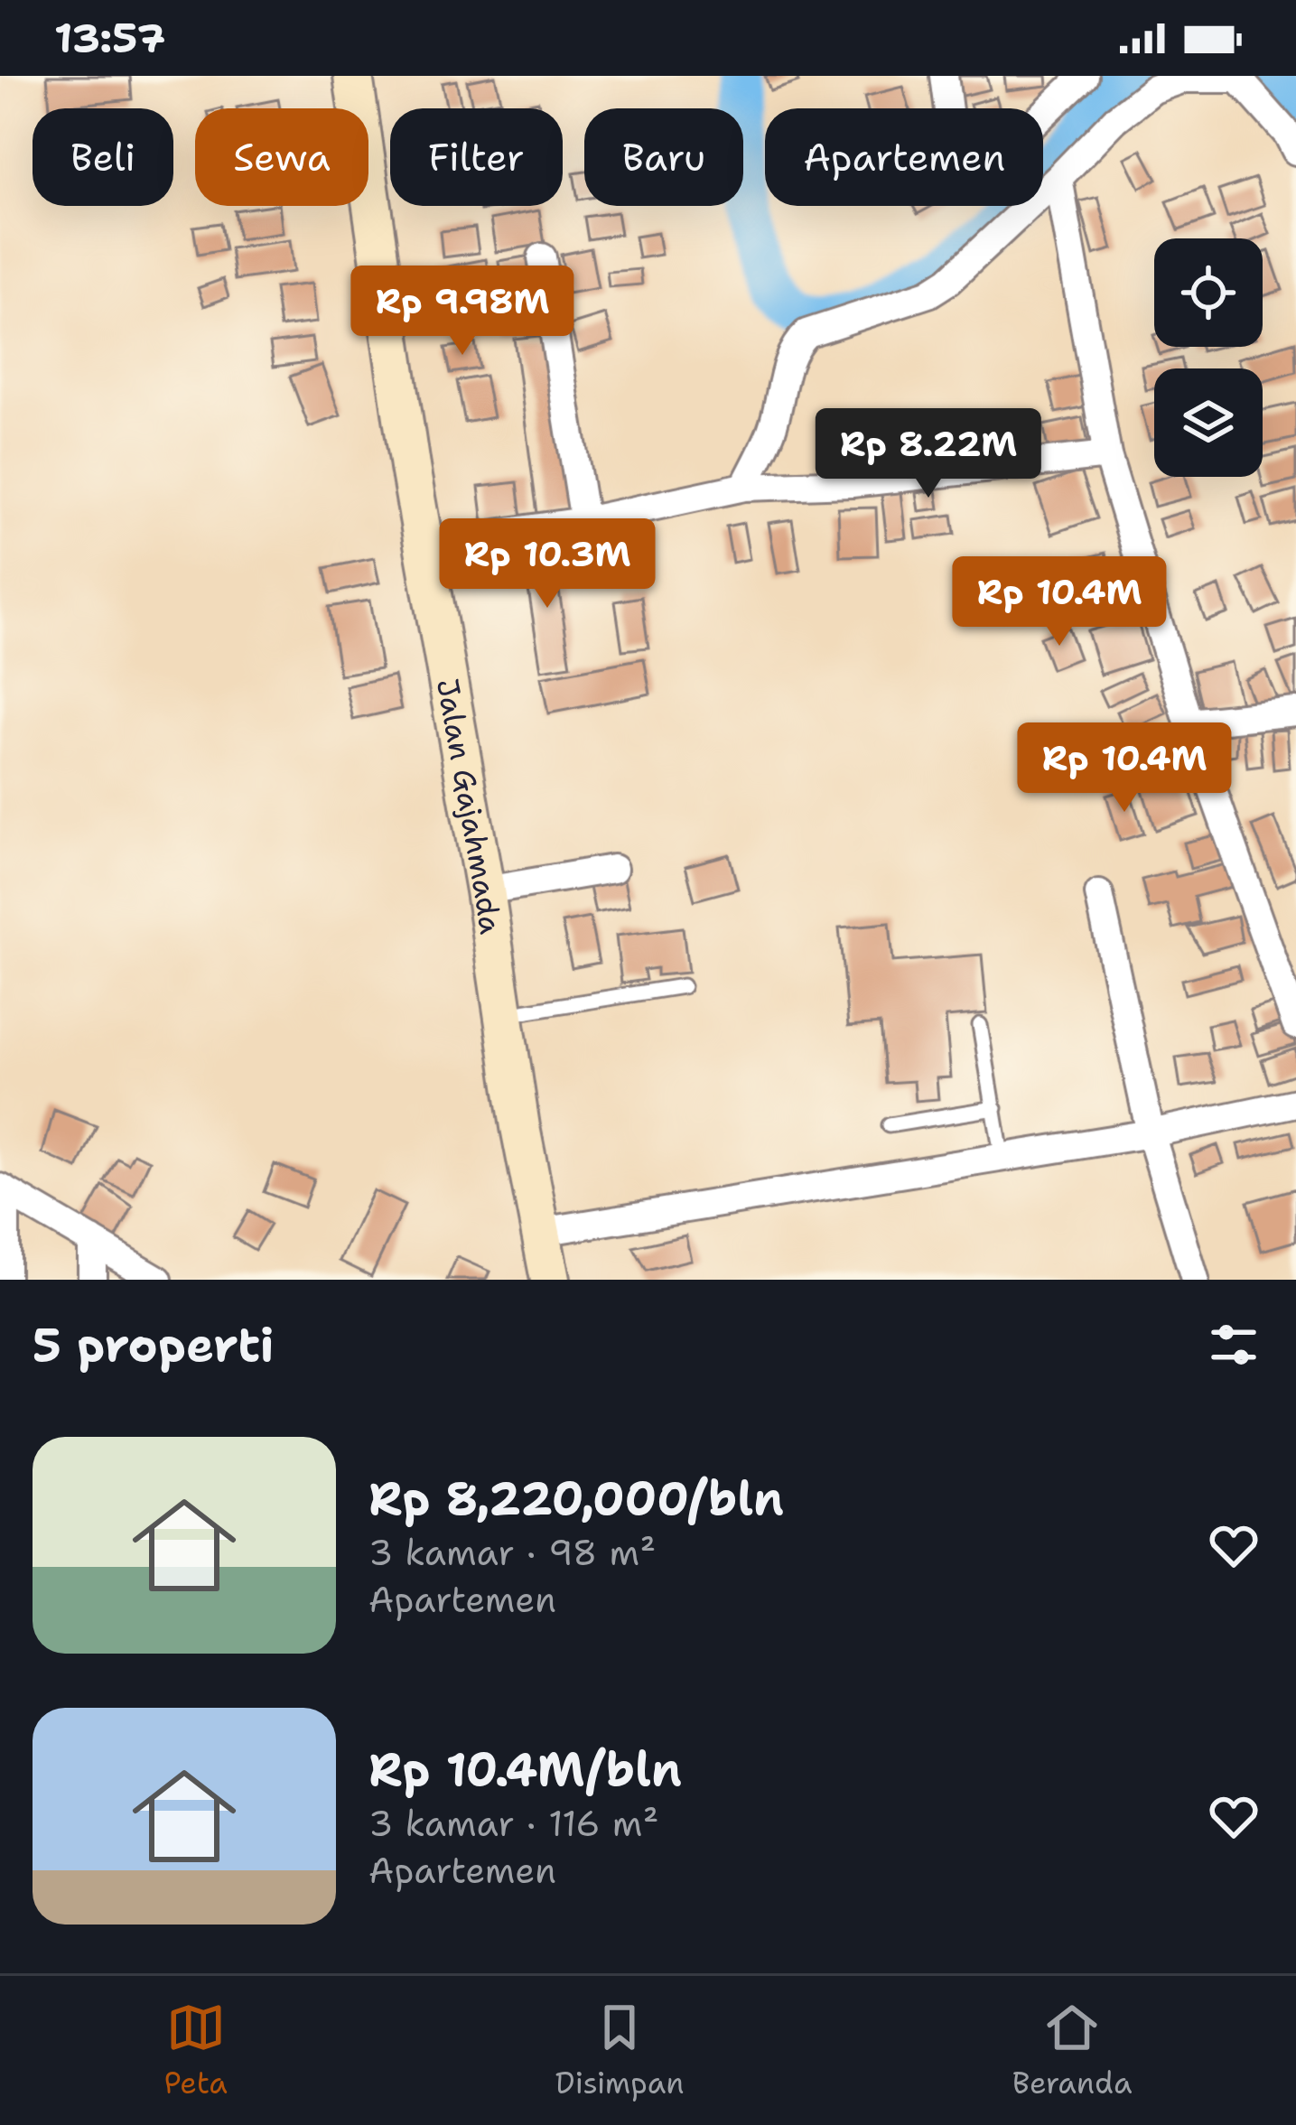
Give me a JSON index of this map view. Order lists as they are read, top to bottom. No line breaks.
{"streets":{"street":["Jalan Gajahmada"]},"page":{"status":"13:57","chip":["Beli","Sewa","Filter","Baru","Apartemen"],"price":["Rp 9.98M","Rp 8.22M","Rp 10.3M","Rp 10.4M","Rp 10.4M"],"heading":"5 properti","list":[{"name":"Rp 8,220,000/bln","note":"3 kamar · 98 m² · Apartemen"},{"name":"Rp 10.4M/bln","note":"3 kamar · 116 m² · Apartemen"}],"tabs":["Peta","Disimpan","Beranda"]}}
